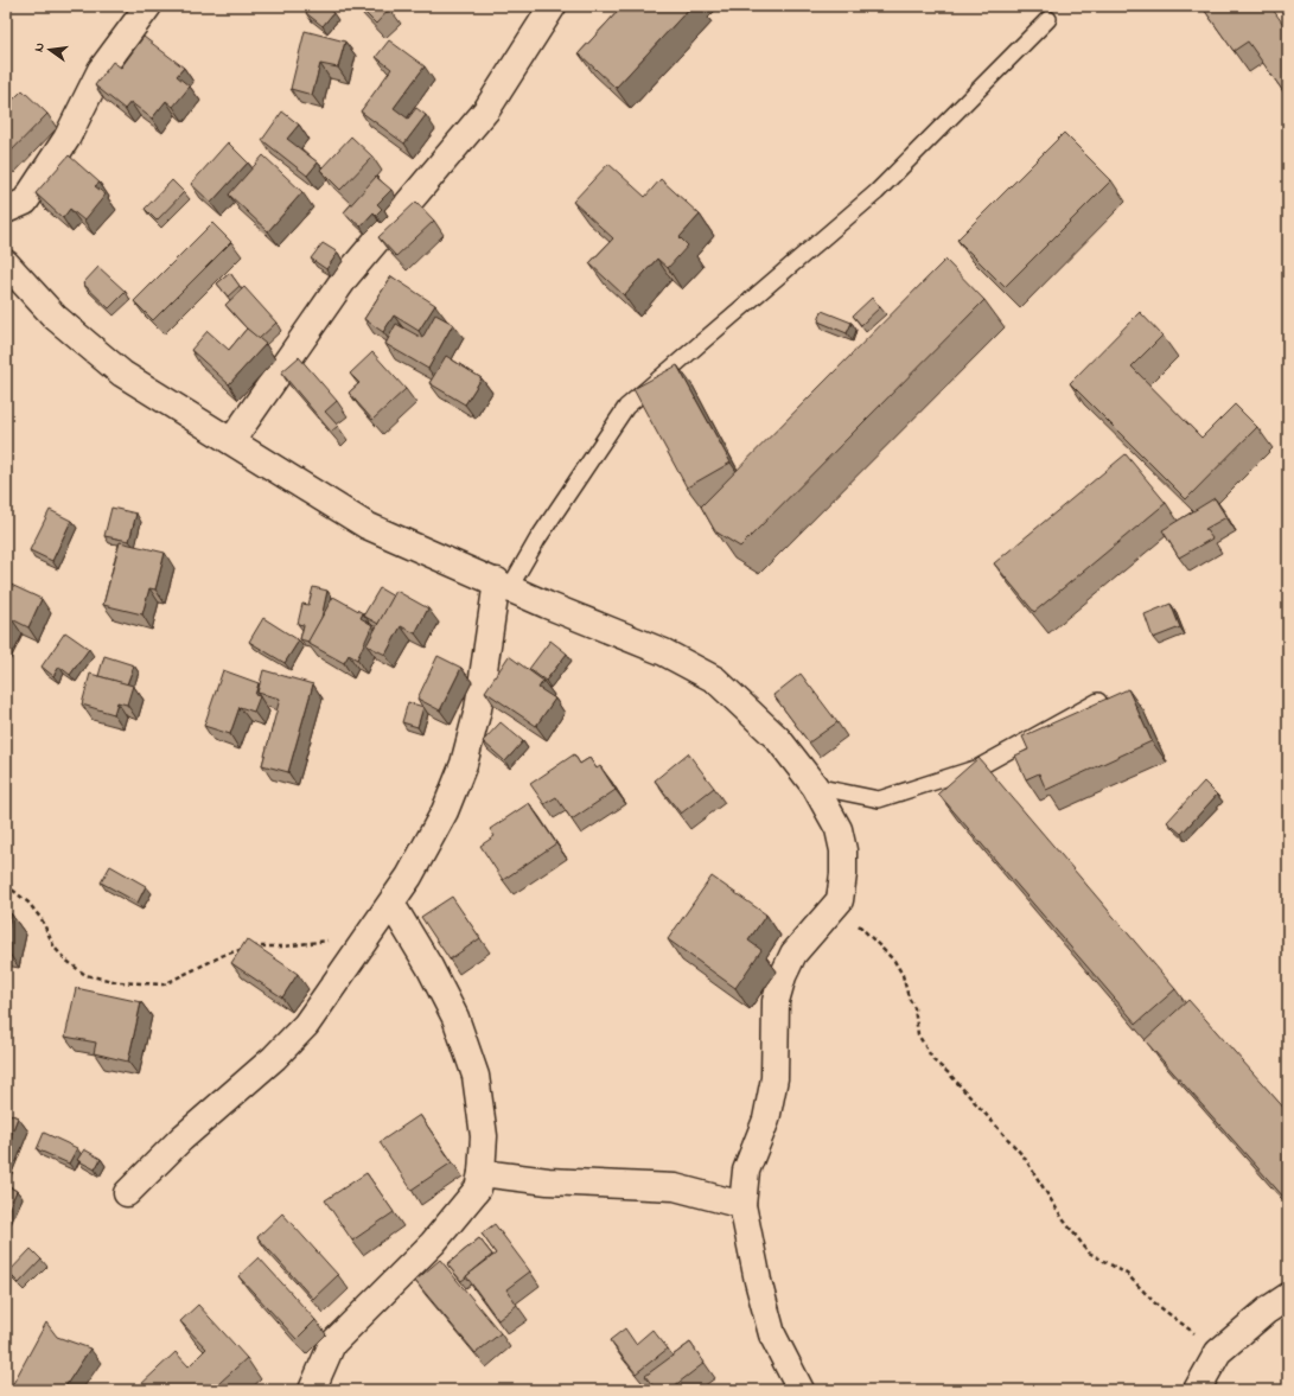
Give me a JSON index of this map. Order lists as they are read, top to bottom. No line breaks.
{"north":"left"}
